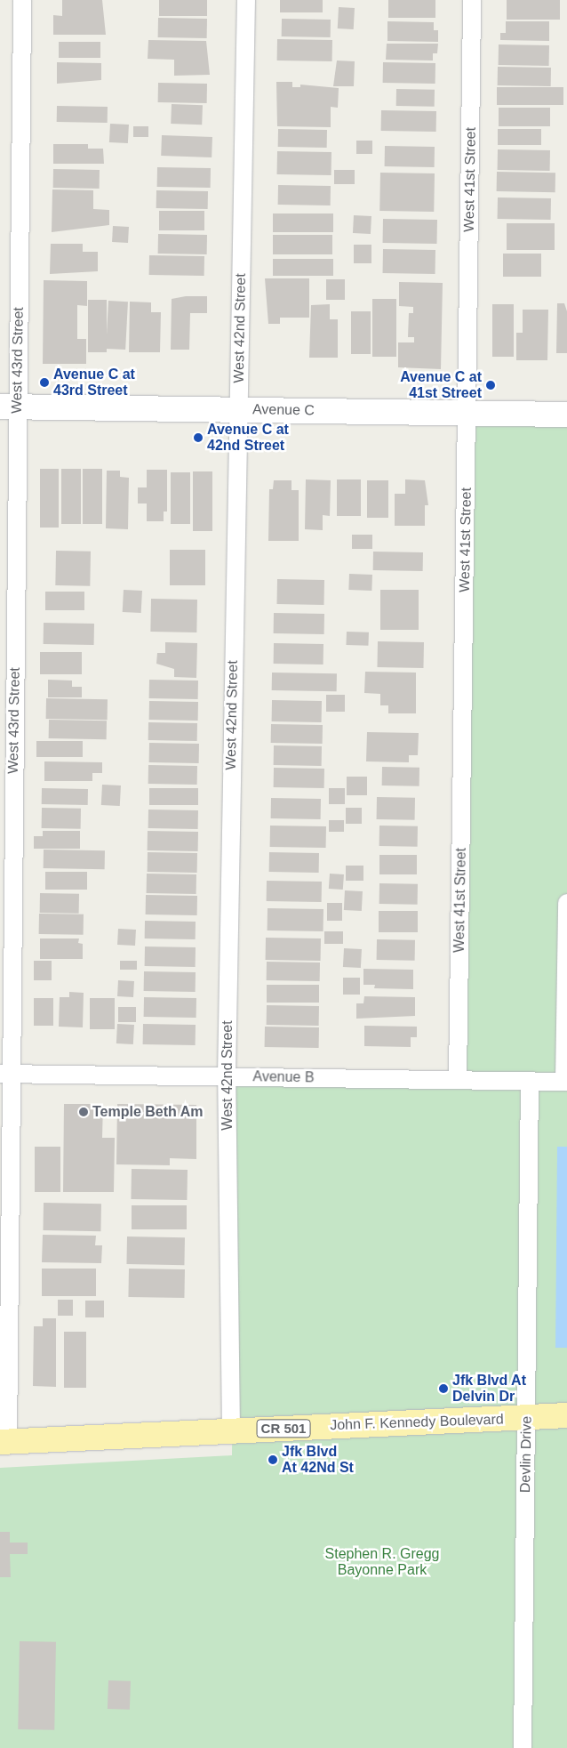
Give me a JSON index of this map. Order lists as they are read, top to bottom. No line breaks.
{"streets":{"main road":["Avenue C","John F. Kennedy Boulevard","CR 501"],"street":["West 41st Street","West 42nd Street","West 43rd Street","Avenue B","Devlin Drive"]},"crossings":[["West 41st Street","Avenue C"],["West 41st Street","Avenue B"],["West 42nd Street","Avenue C"],["West 42nd Street","Avenue B"],["West 42nd Street","John F. Kennedy Boulevard"],["West 43rd Street","Avenue C"],["West 43rd Street","Avenue B"],["West 43rd Street","John F. Kennedy Boulevard"],["Avenue B","Devlin Drive"],["John F. Kennedy Boulevard","Devlin Drive"]],"parks":["Stephen R. Gregg Bayonne Park"],"places":["Avenue C at 43rd Street","Avenue C at 41st Street","Avenue C at 42nd Street","Temple Beth Am","Jfk Blvd At Delvin Dr","Jfk Blvd At 42Nd St"]}
